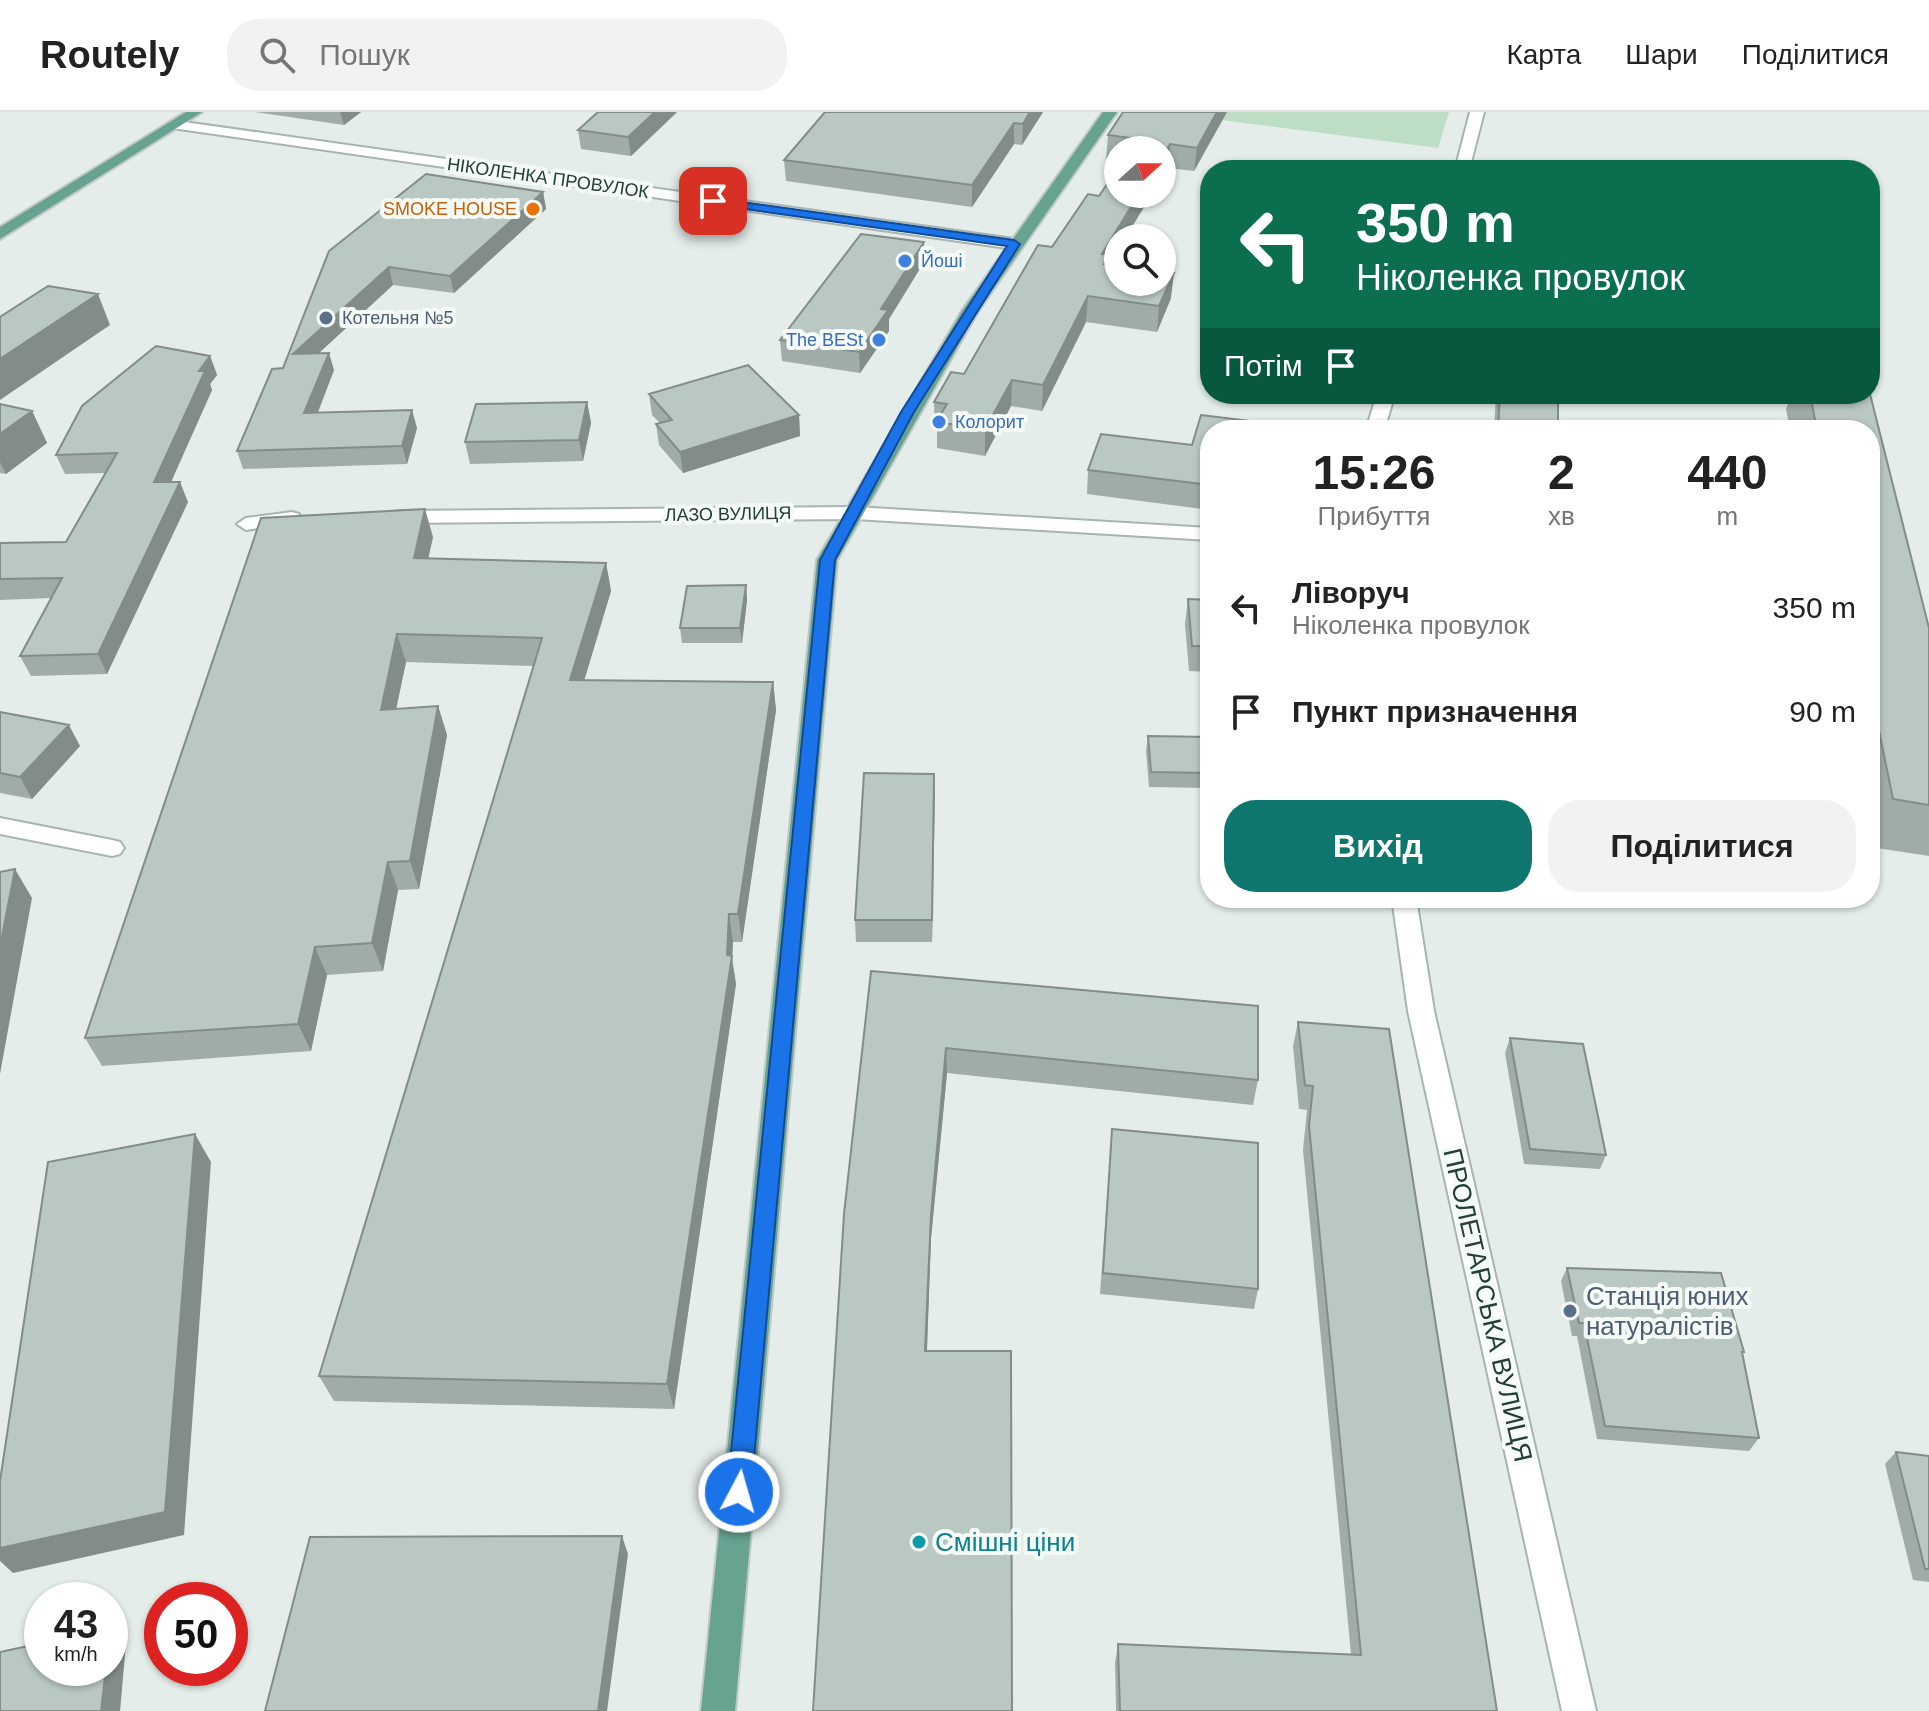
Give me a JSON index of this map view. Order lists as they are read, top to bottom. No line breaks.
{"streets":{"street":["НІКОЛЕНКА ПРОВУЛОК","ЛАЗО ВУЛИЦЯ","ПРОЛЕТАРСЬКА ВУЛИЦЯ"]},"places":["SMOKE HOUSE","Йоші","Котельня №5","The BESt","Колорит","Станція юних натуралістів","Смішні ціни"],"north":"right","page":{"header":"Routely","search":"Пошук","nav":["Карта","Шари","Поділитися"],"turn":["350 m","Ніколенка провулок"],"then":"Потім","eta":["15:26","Прибуття","2","хв","440","m"],"list":[{"name":"Ліворуч","note":"Ніколенка провулок","value":"350 m"},{"name":"Пункт призначення","value":"90 m"}],"buttons":["Вихід","Поділитися"],"speed":"43 km/h","limit":"50"}}
